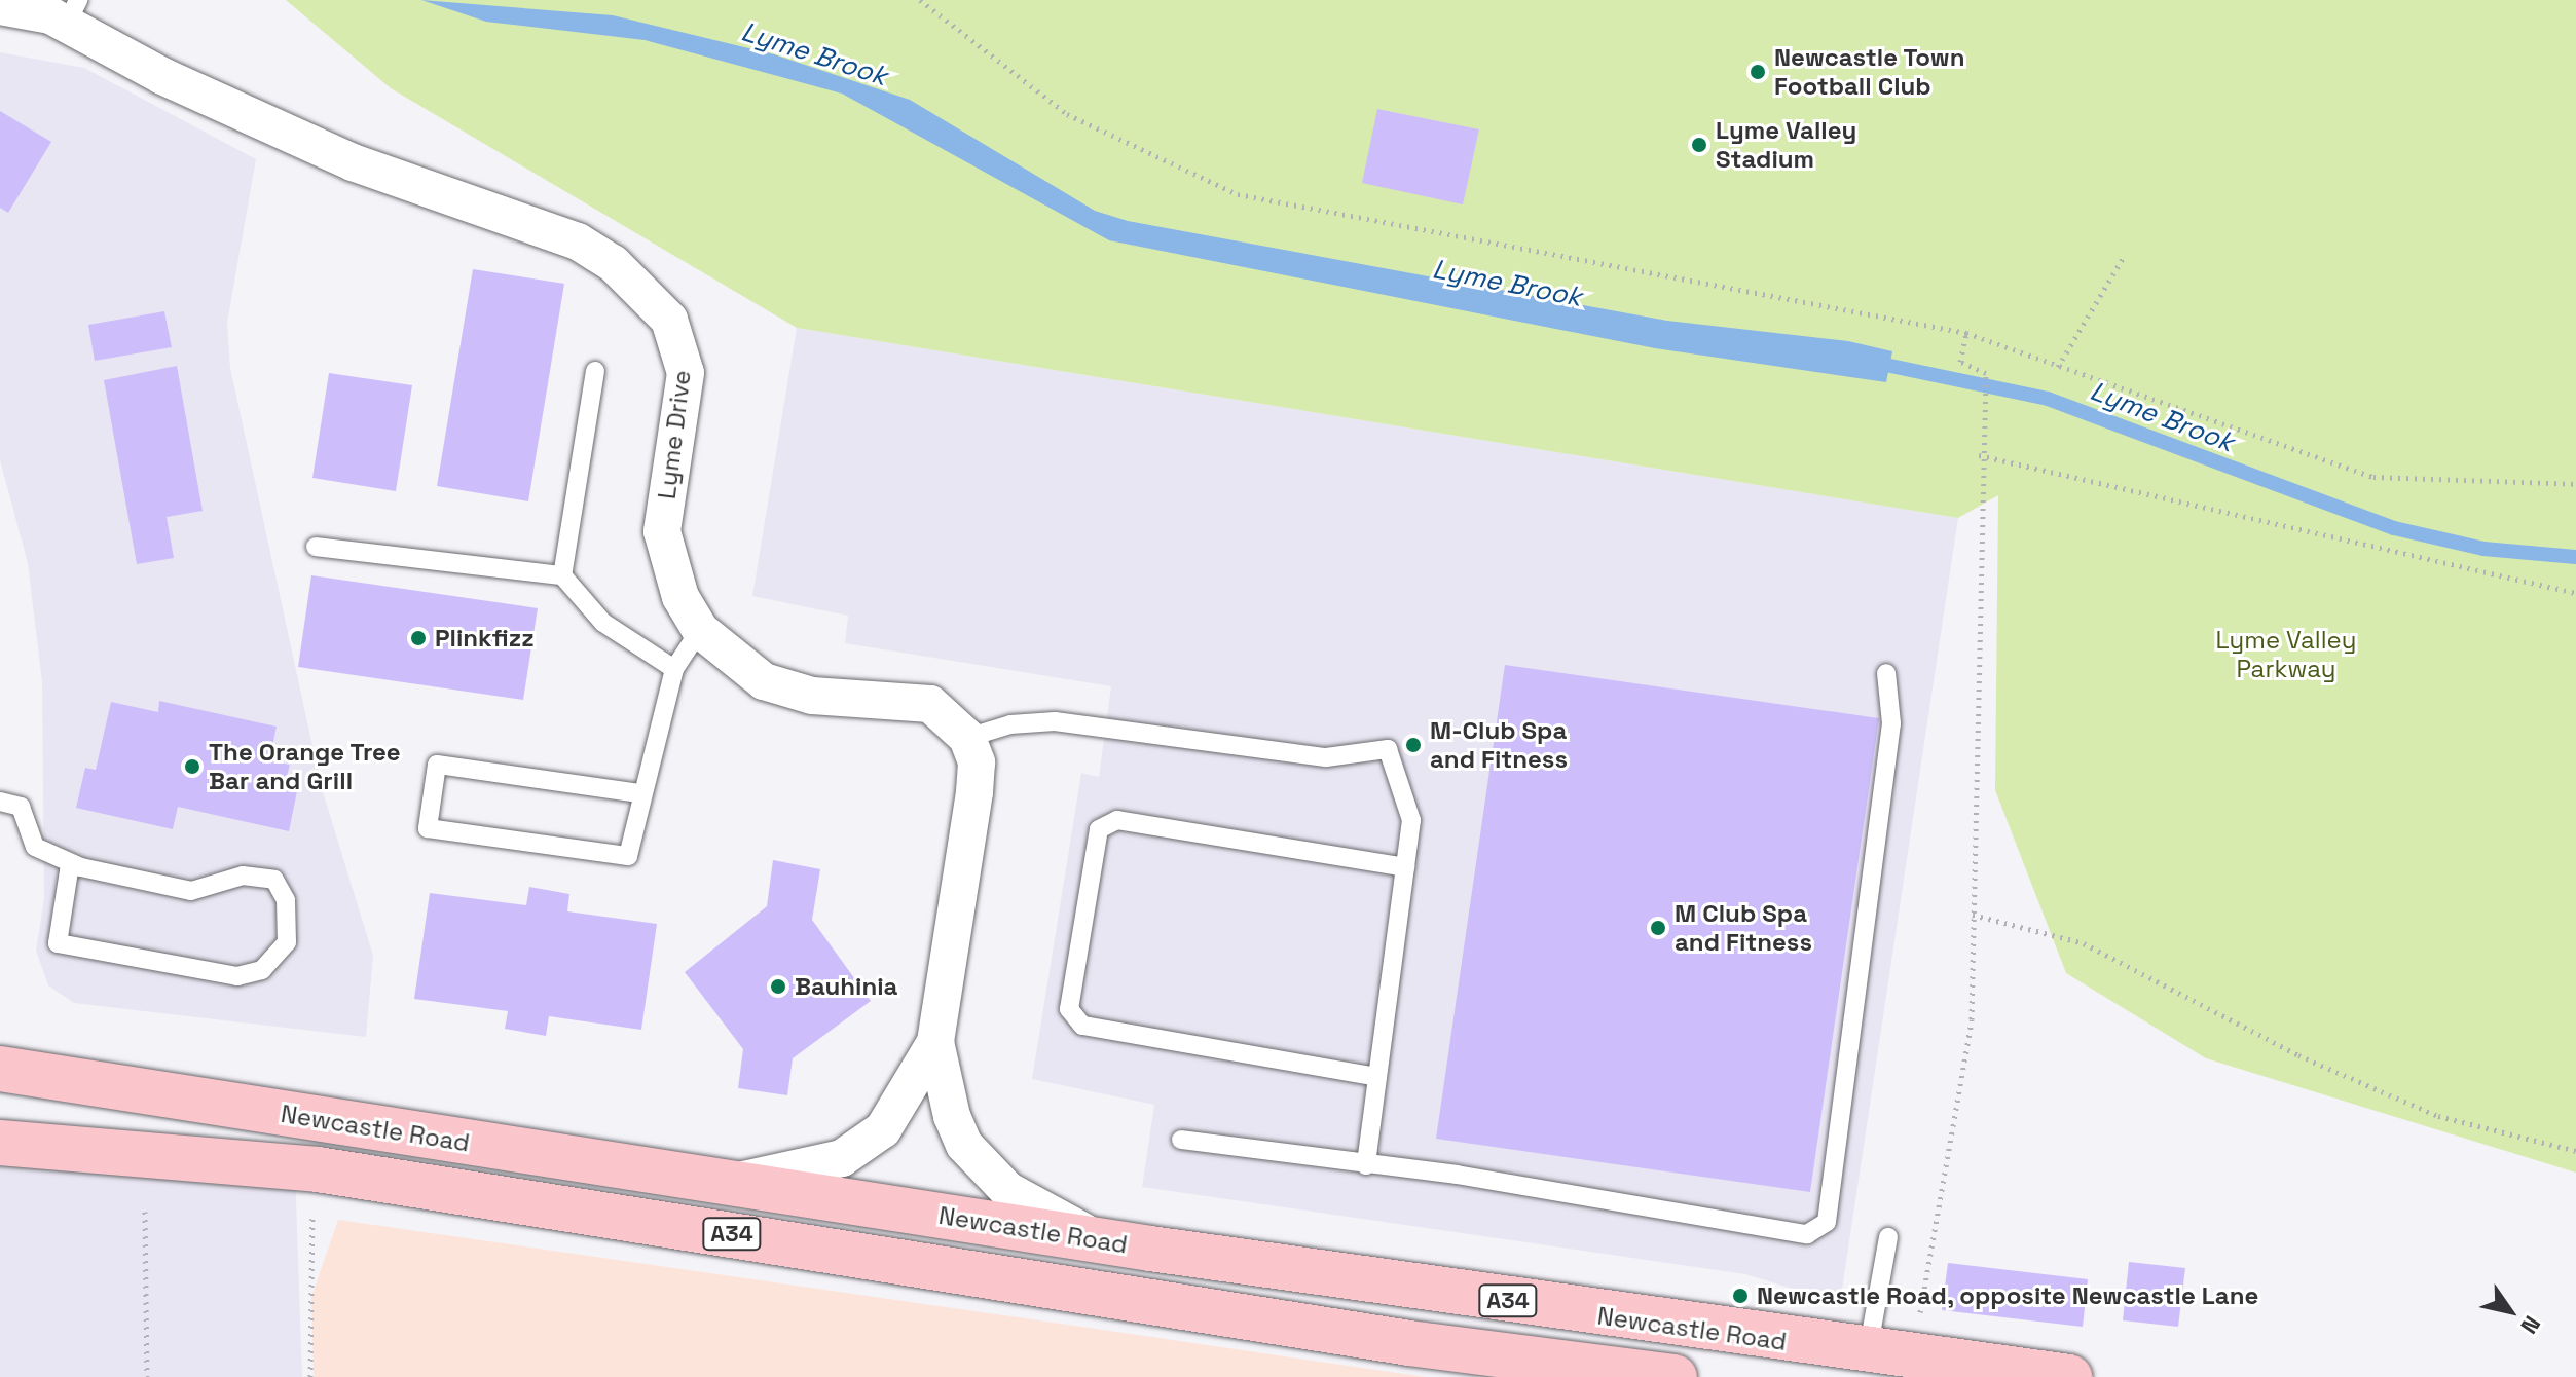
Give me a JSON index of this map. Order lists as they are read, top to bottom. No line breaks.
{"streets":{"highway":["Newcastle Road","A34"],"street":["Lyme Drive"]},"water":["Lyme Brook"],"parks":["Lyme Valley Parkway"],"places":["Newcastle Town Football Club","Lyme Valley Stadium","Plinkfizz","M-Club Spa and Fitness","The Orange Tree Bar and Grill","M Club Spa and Fitness","Bauhinia","Newcastle Road, opposite Newcastle Lane"],"north":"bottom right"}
